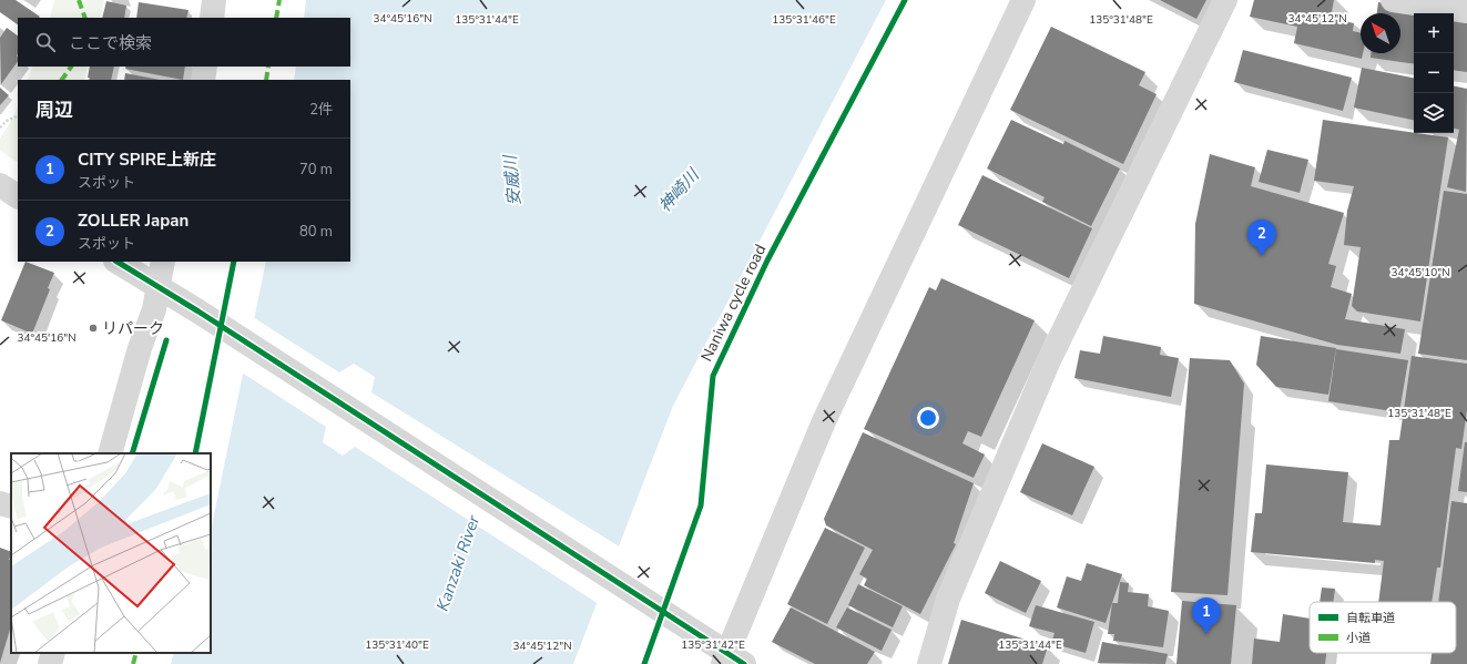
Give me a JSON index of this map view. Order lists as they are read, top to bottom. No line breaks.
{"streets":{"cycle path":["Naniwa cycle road"]},"water":["安威川","神崎川","Kanzaki River"],"places":["リパーク"],"legend":["自転車道","小道"],"north":"top left","page":{"map_buttons":["+","−"],"search":"ここで検索","heading":["周辺","2件"],"list":[{"mark":"1","name":"CITY SPIRE上新庄","note":"スポット","value":"70 m"},{"mark":"2","name":"ZOLLER Japan","note":"スポット","value":"80 m"}],"pins":["2","1"]},"coordinates":["34°45'12\"N","34°45'16\"N","135°31'44\"E","135°31'46\"E","135°31'48\"E","34°45'10\"N","135°31'40\"E","135°31'42\"E"]}
